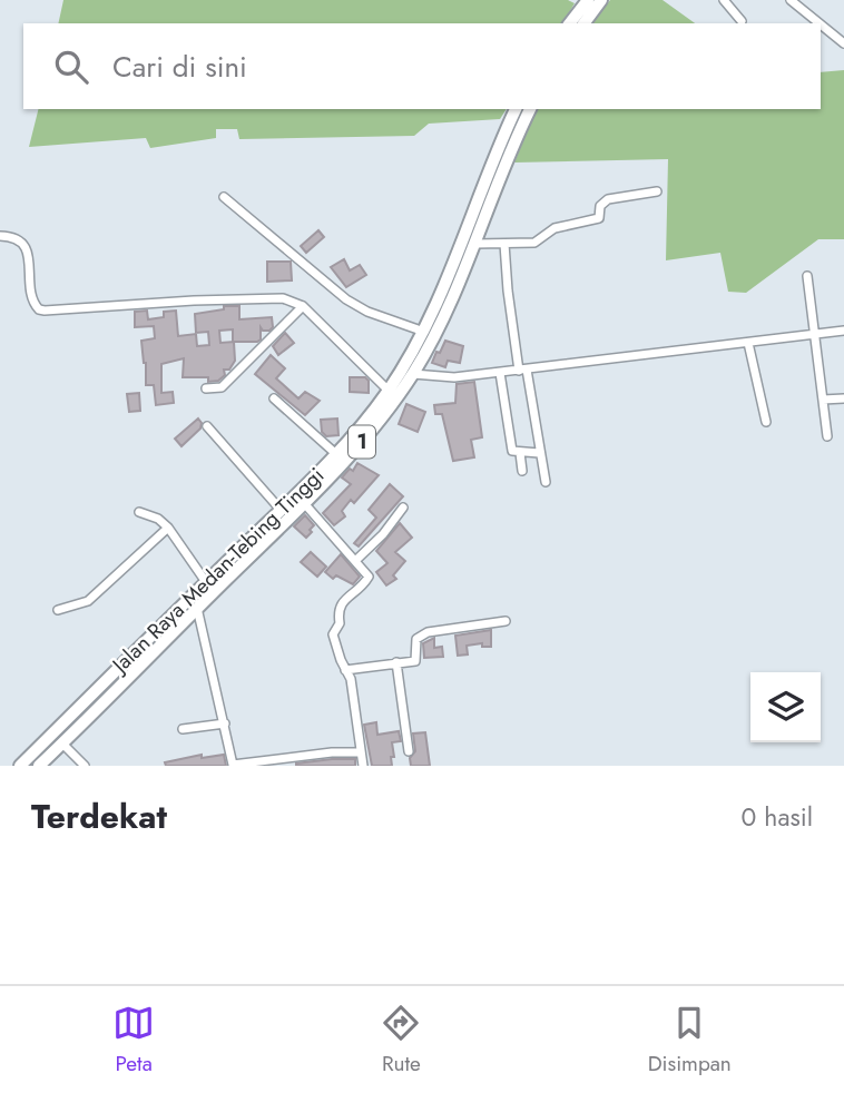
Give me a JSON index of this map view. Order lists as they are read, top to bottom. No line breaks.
{"streets":{"highway":["1","Jalan Raya Medan-Tebing Tinggi"]},"page":{"search":"Cari di sini","heading":["Terdekat","0 hasil"],"nav":["Peta","Rute","Disimpan"]}}
